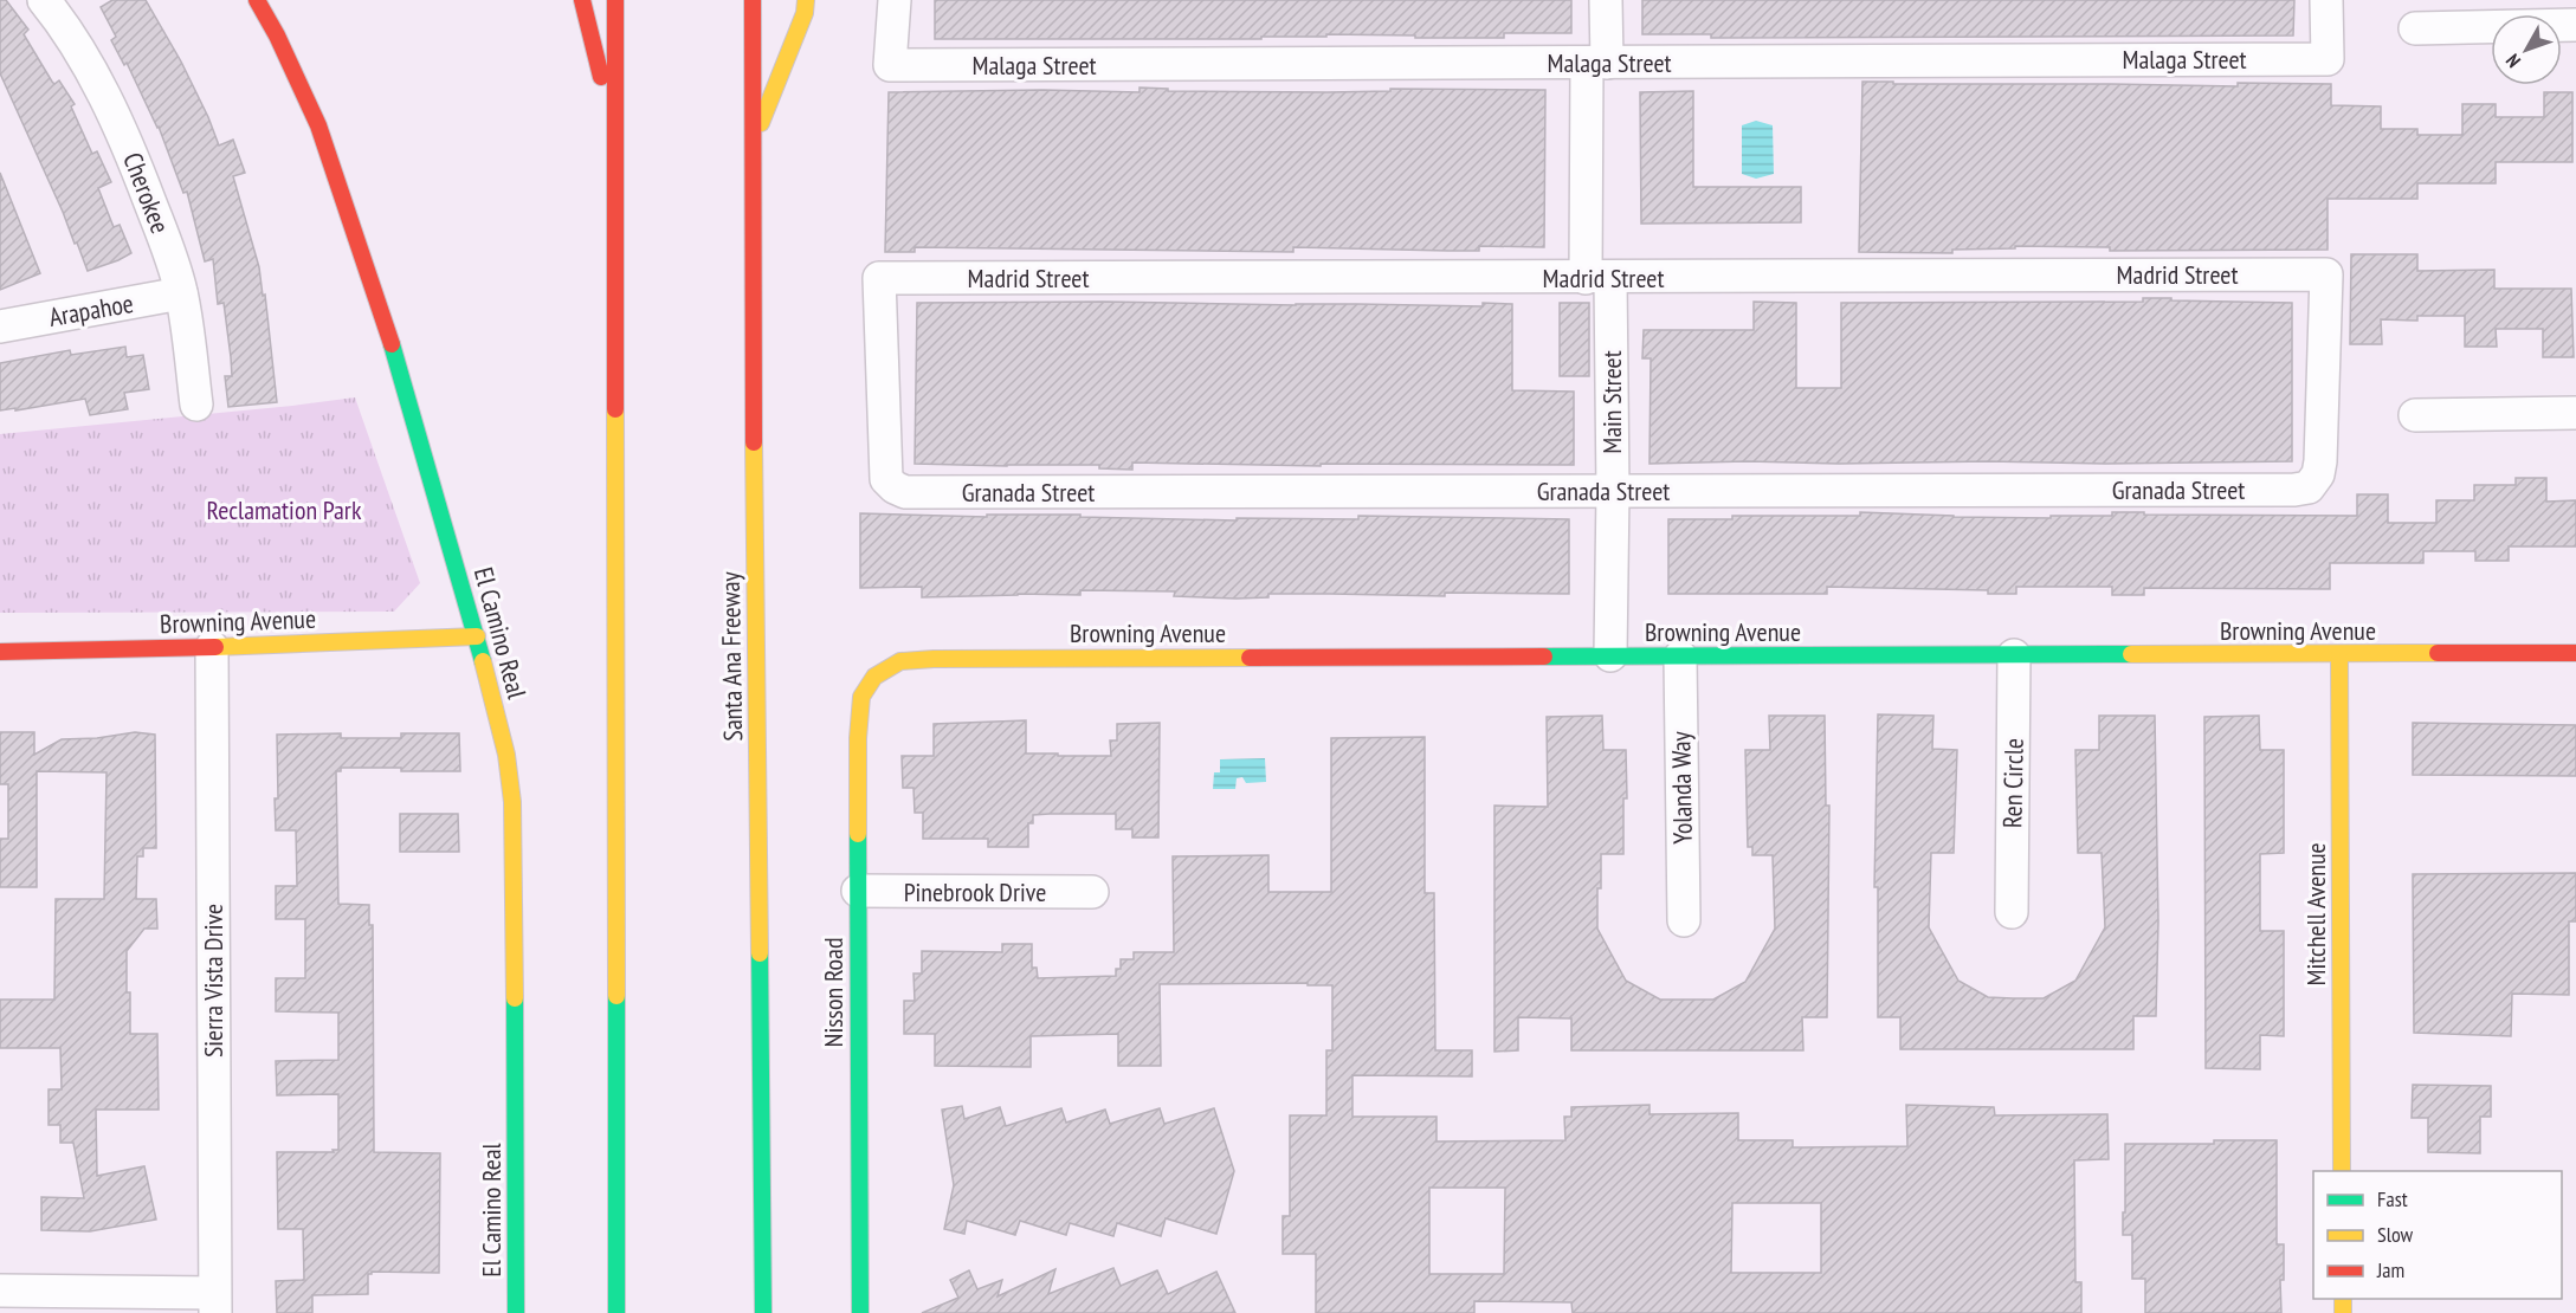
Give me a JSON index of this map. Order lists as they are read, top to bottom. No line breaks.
{"streets":{"main road":["Browning Avenue","El Camino Real","Santa Ana Freeway","Mitchell Avenue","Nisson Road"],"street":["Malaga Street","Cherokee","Madrid Street","Arapahoe","Main Street","Granada Street","Ren Circle","Yolanda Way","Pinebrook Drive","Sierra Vista Drive"]},"crossings":[["Malaga Street","Main Street"],["Cherokee","Arapahoe"],["Madrid Street","Main Street"],["Madrid Street","Granada Street"],["Main Street","Granada Street"],["Main Street","Browning Avenue"],["Browning Avenue","El Camino Real"],["Browning Avenue","Ren Circle"],["Browning Avenue","Yolanda Way"],["Browning Avenue","Mitchell Avenue"],["Browning Avenue","Sierra Vista Drive"],["Browning Avenue","Nisson Road"],["Pinebrook Drive","Nisson Road"]],"parks":["Reclamation Park"],"legend":["Fast","Slow","Jam"],"north":"bottom left"}
